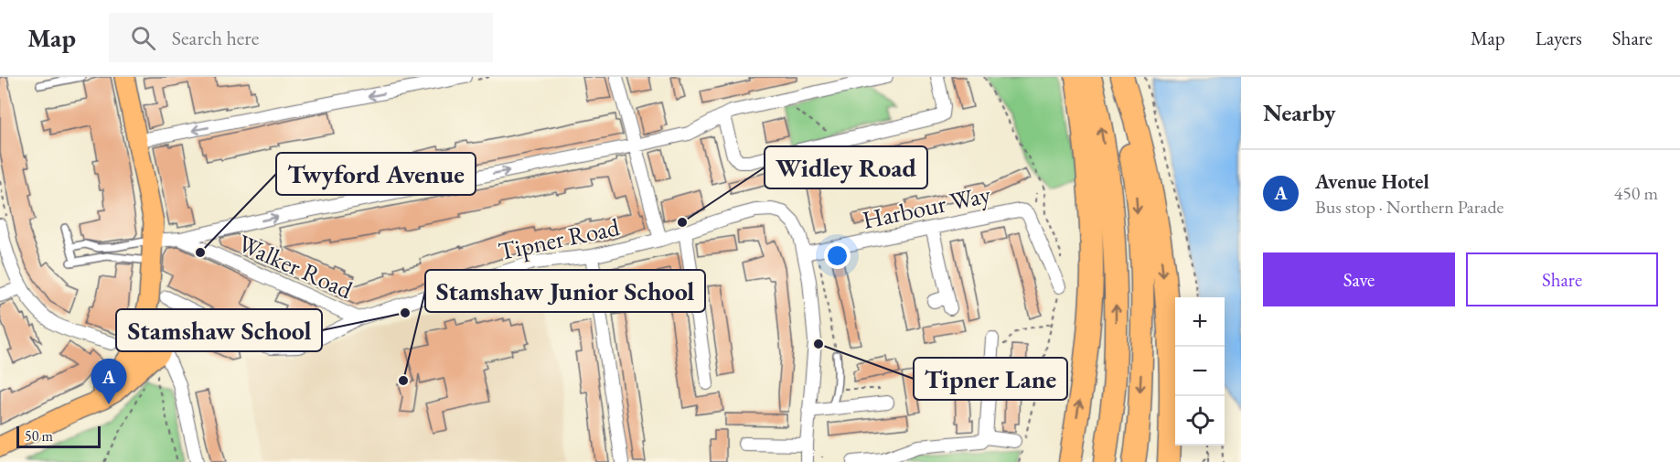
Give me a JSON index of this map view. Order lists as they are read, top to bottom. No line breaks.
{"streets":{"street":["Harbour Way","Tipner Road","Walker Road"]},"crossings":[["Harbour Way","Tipner Road"],["Tipner Road","Walker Road"]],"places":["Widley Road","Twyford Avenue","Stamshaw School","Tipner Lane","Stamshaw Junior School"],"scale_bar":"50 m","page":{"header":"Map","search":"Search here","nav":["Map","Layers","Share"],"heading":"Nearby","list":[{"mark":"A","name":"Avenue Hotel","note":"Bus stop · Northern Parade","value":"450 m"}],"buttons":["Save","Share"],"map_buttons":["+","−"],"pins":"A","scale":"50 m"}}
